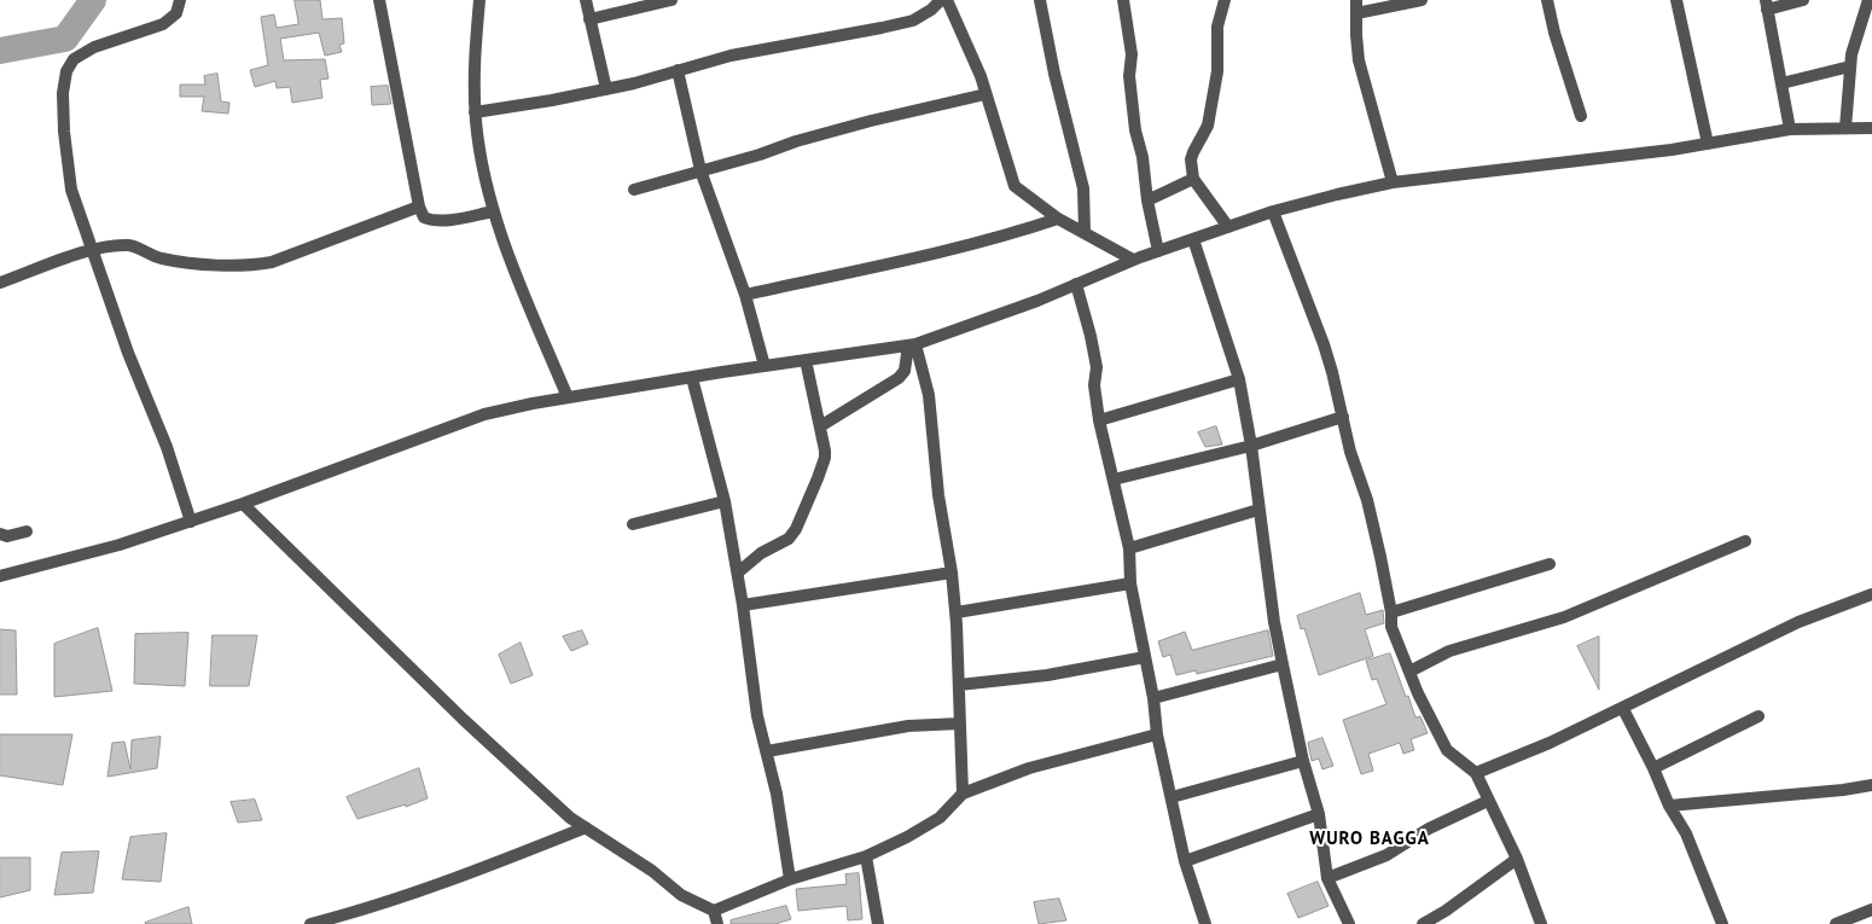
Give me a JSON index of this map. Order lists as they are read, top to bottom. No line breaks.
{"districts":["WURO BAGGA"]}
